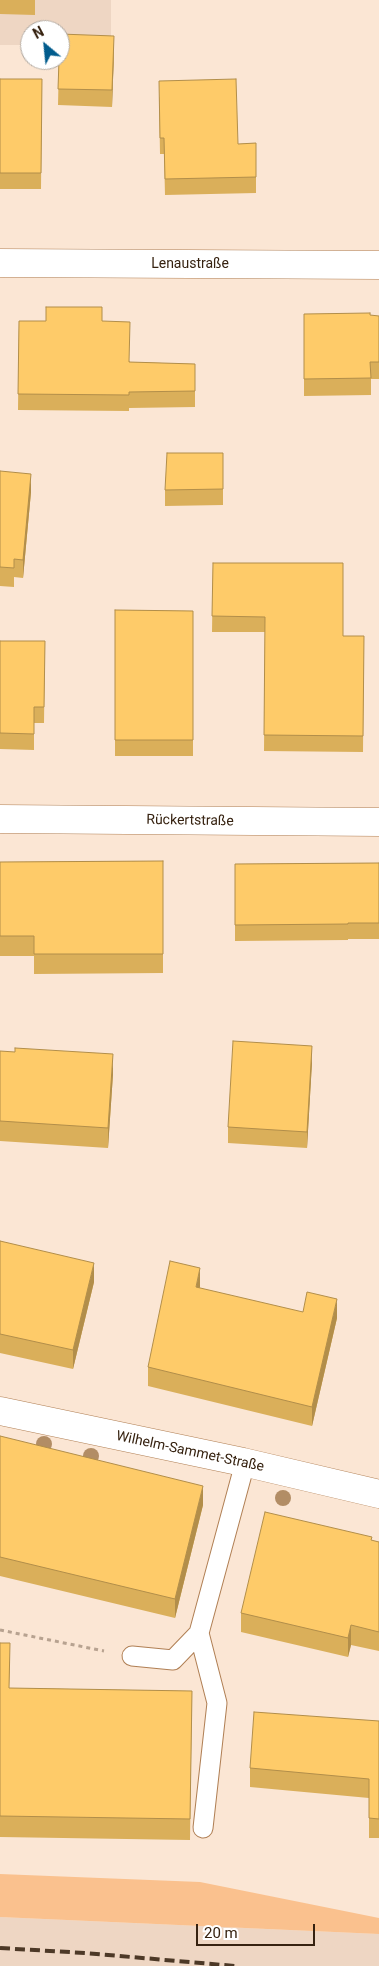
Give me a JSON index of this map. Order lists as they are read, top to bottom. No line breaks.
{"streets":{"street":["Lenaustraße","Rückertstraße","Wilhelm-Sammet-Straße"]},"scale_bar":"20 m","north":"top left"}
